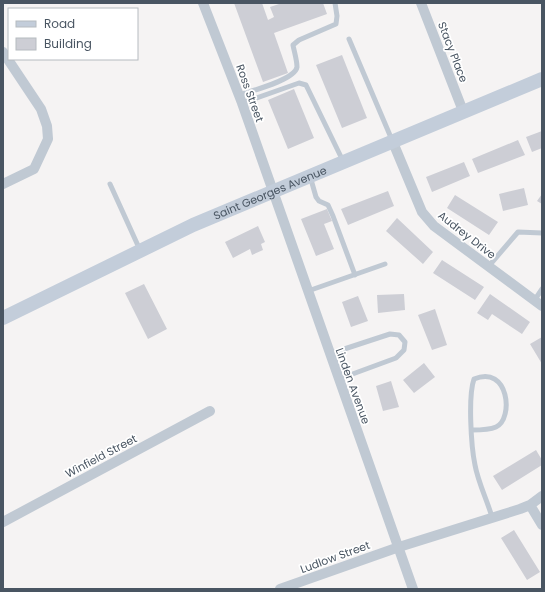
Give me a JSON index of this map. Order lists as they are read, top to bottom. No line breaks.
{"streets":{"main road":["Saint Georges Avenue"],"street":["Stacy Place","Ross Street","Audrey Drive","Linden Avenue","Winfield Street","Ludlow Street"]},"crossings":[["Stacy Place","Saint Georges Avenue"],["Ross Street","Saint Georges Avenue"],["Ross Street","Linden Avenue"],["Saint Georges Avenue","Audrey Drive"],["Saint Georges Avenue","Linden Avenue"],["Linden Avenue","Ludlow Street"]],"legend":["Road","Building"]}
